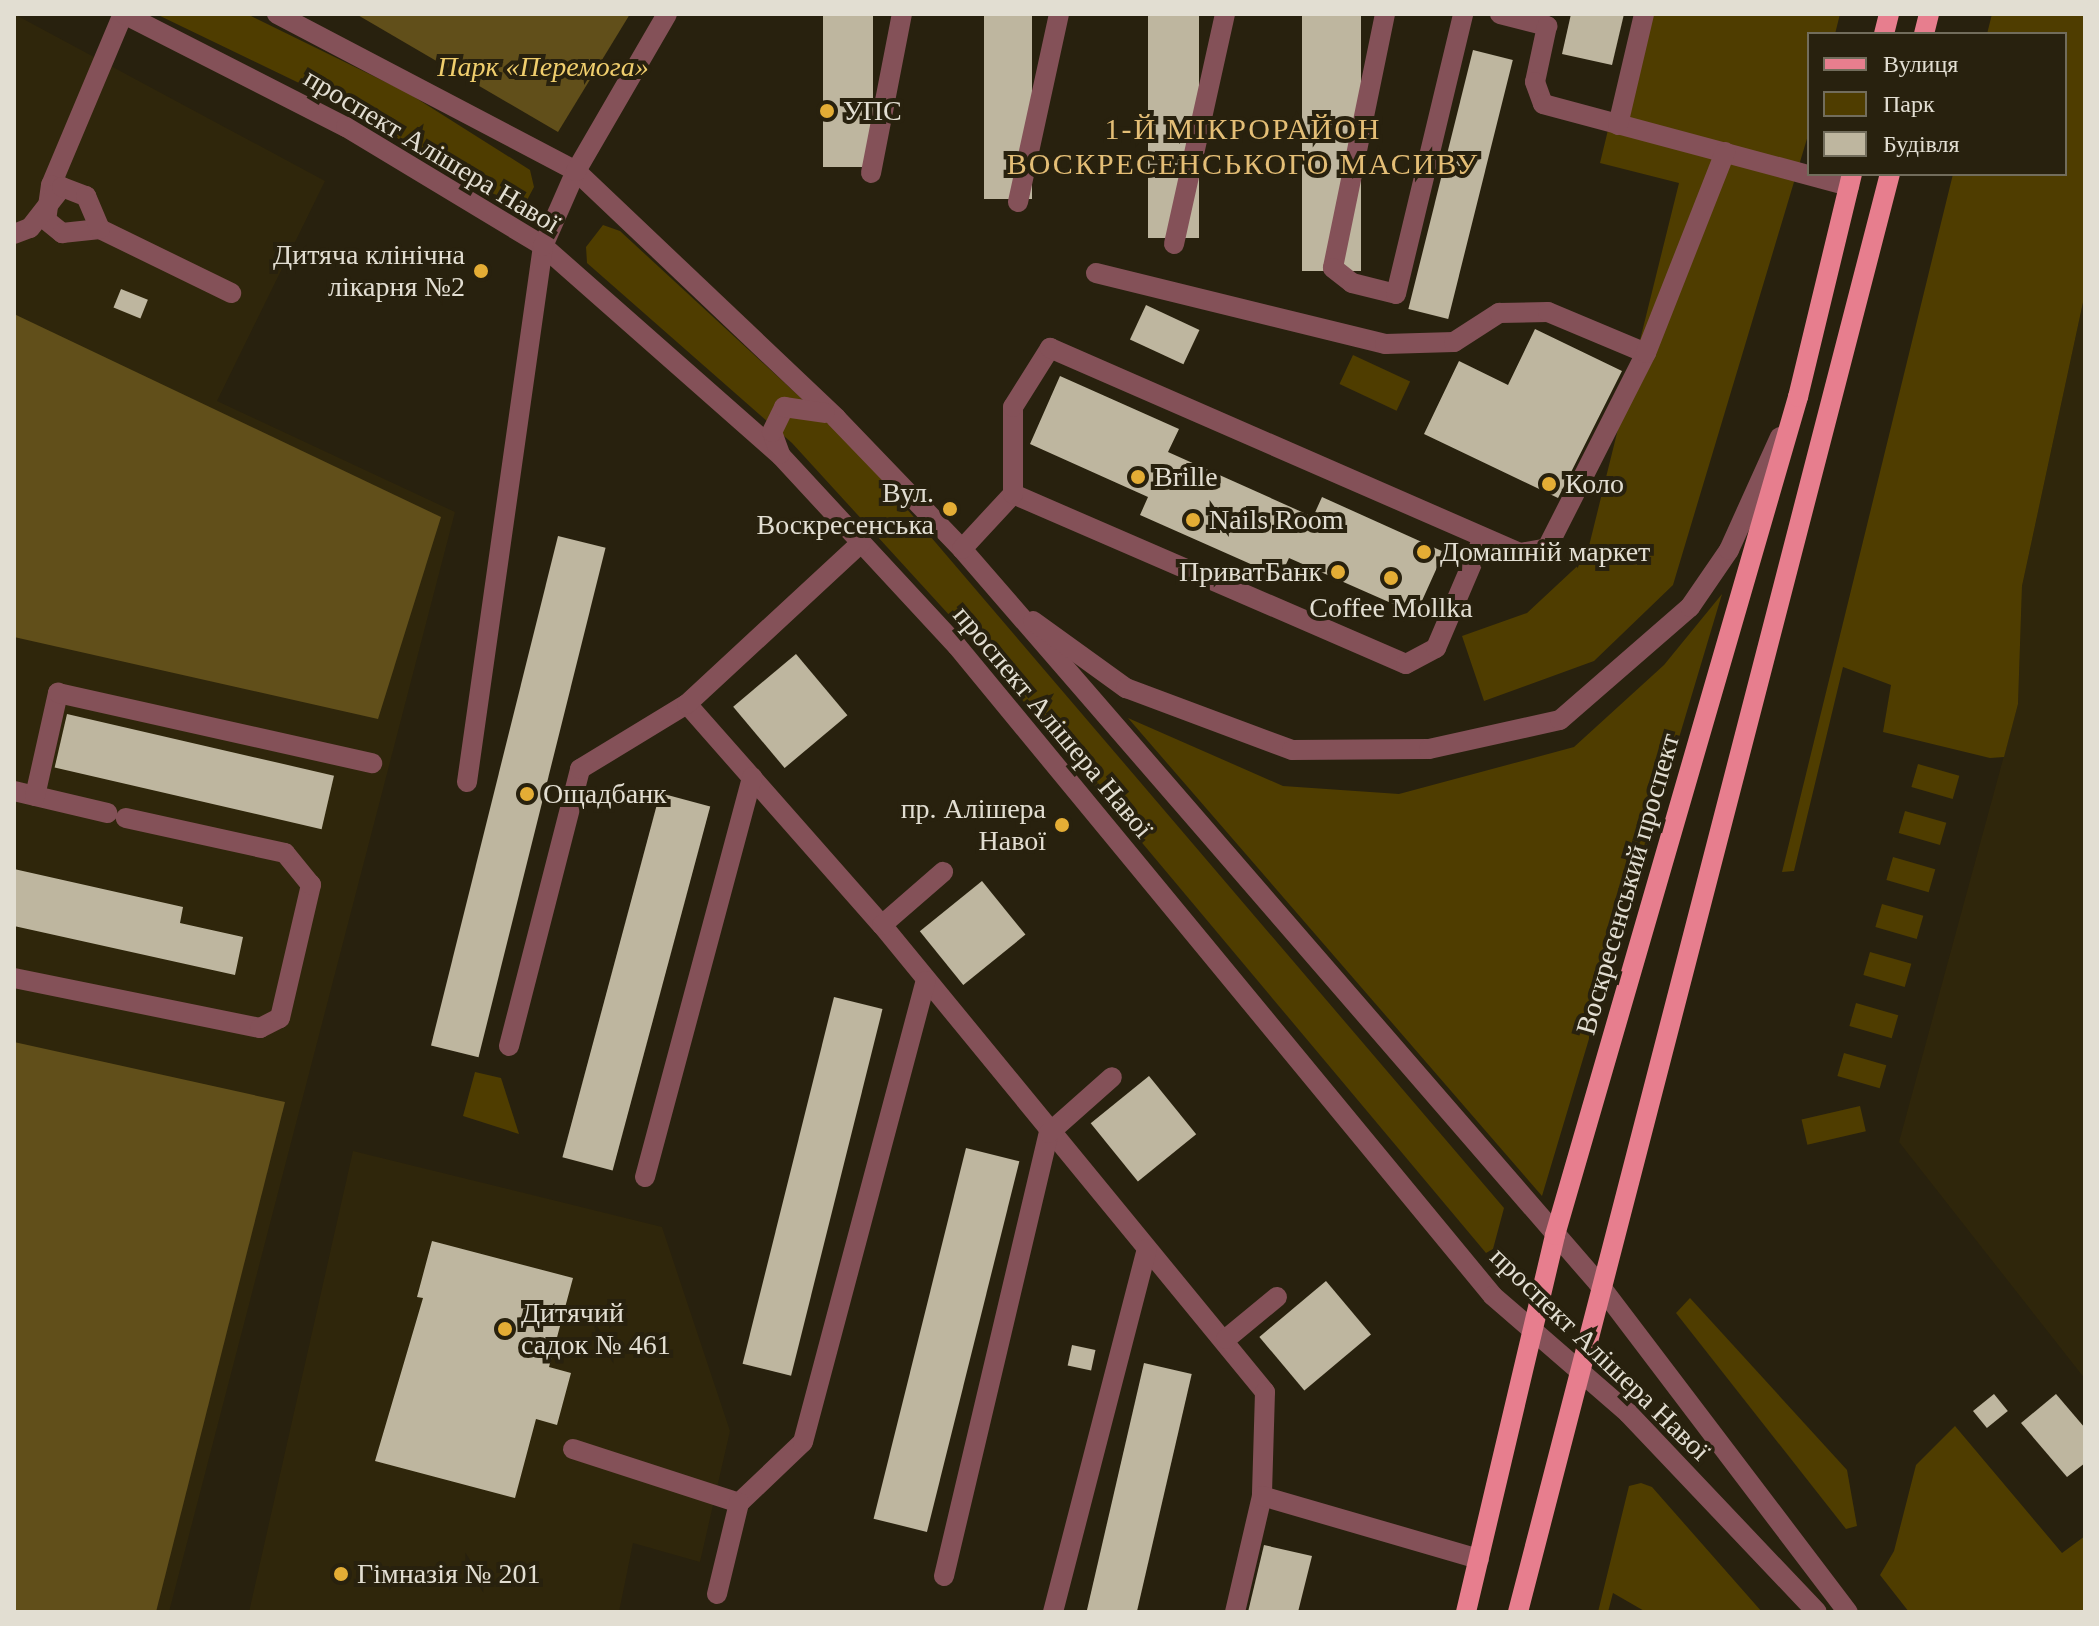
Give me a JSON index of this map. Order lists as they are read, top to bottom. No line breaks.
{"streets":{"main road":["Воскресенський проспект"],"street":["проспект Алішера Навої"]},"crossings":[["проспект Алішера Навої","Воскресенський проспект"]],"districts":["1-Й МІКРОРАЙОН ВОСКРЕСЕНСЬКОГО МАСИВУ"],"parks":["Парк «Перемога»"],"places":["УПС","Дитяча клінічна лікарня №2","Brille","Коло","Вул. Воскресенська","Nails Room","Домашній маркет","ПриватБанк","Coffee Mollka","Ощадбанк","пр. Алішера Навої","Дитячий садок № 461","Гімназія № 201"],"legend":["Вулиця","Парк","Будівля"]}
